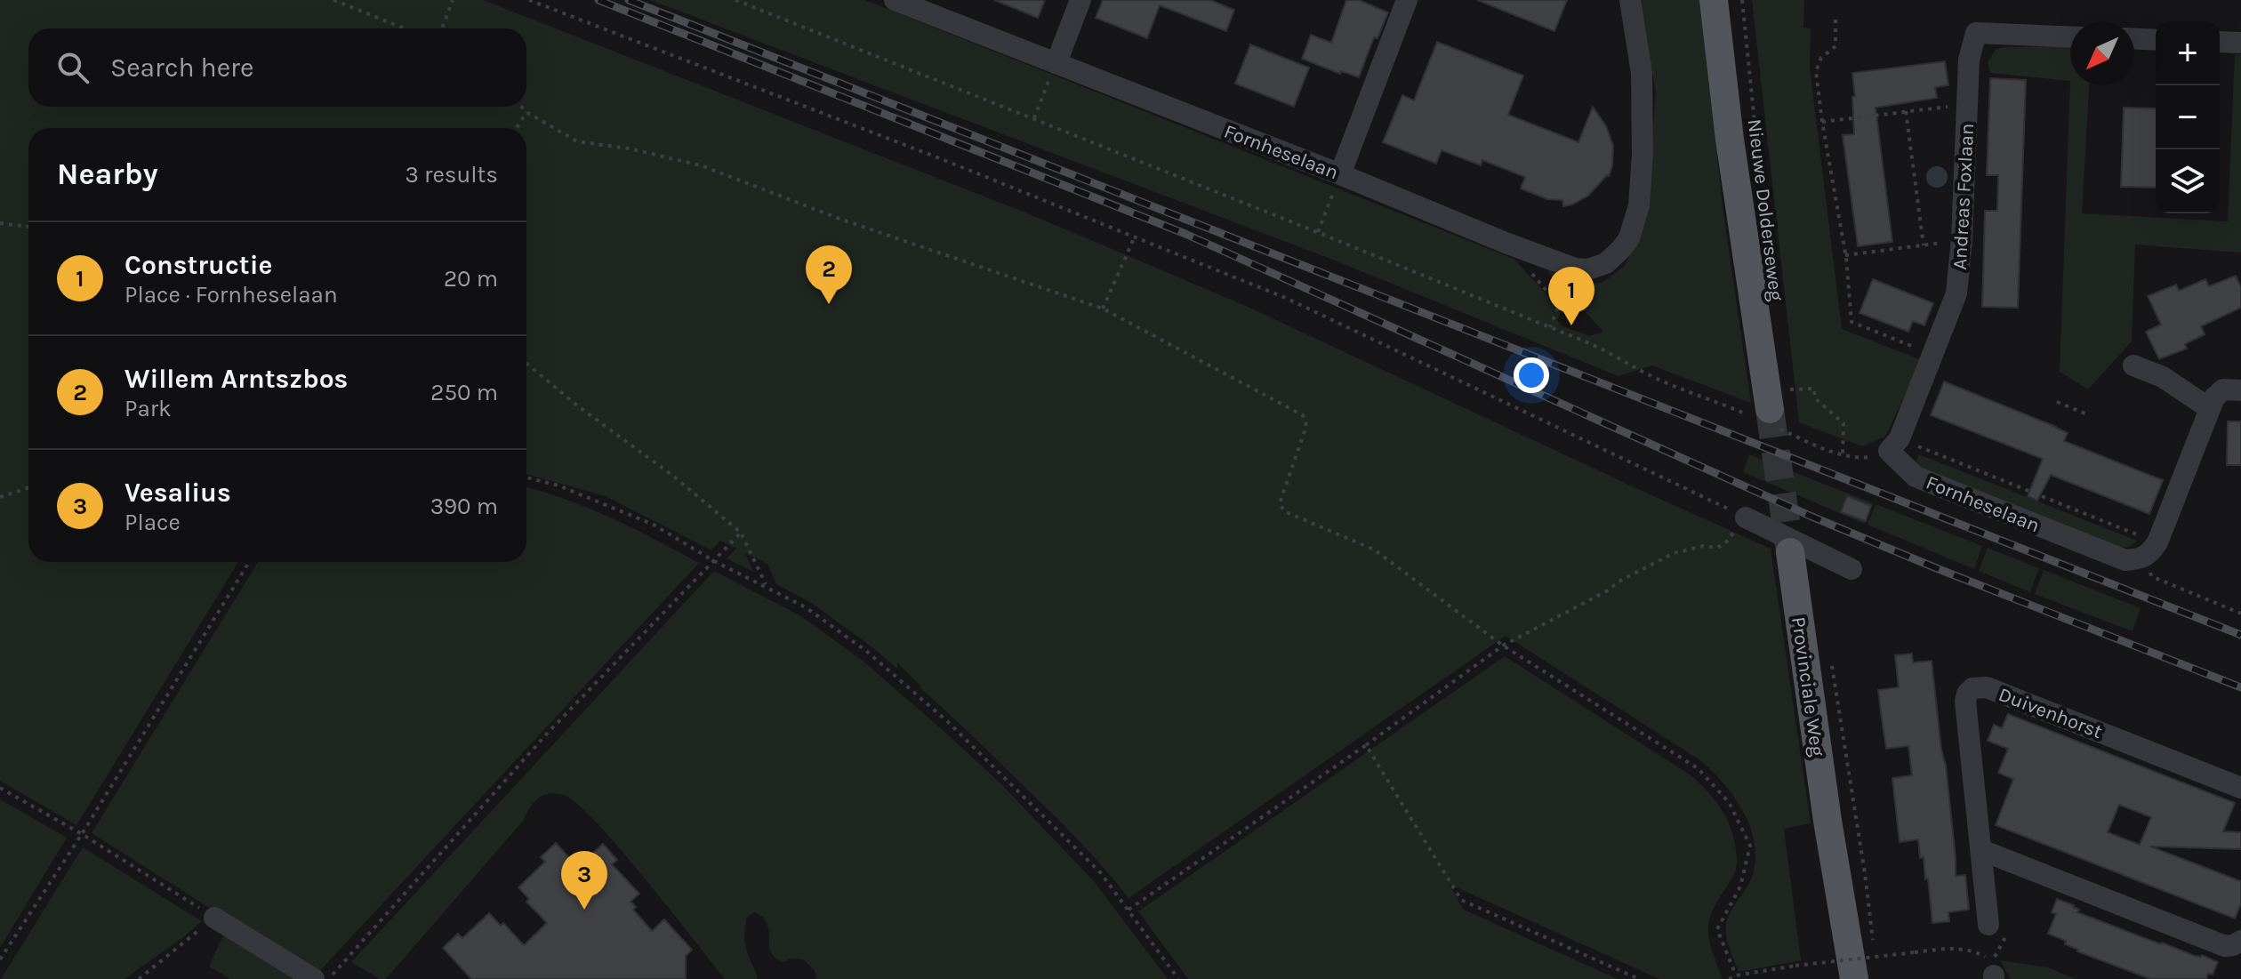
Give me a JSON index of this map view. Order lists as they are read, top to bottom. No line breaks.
{"streets":{"main road":["Nieuwe Dolderseweg","Provinciale Weg"],"street":["Fornheselaan","Andreas Foxlaan","Duivenhorst"]},"crossings":[["Fornheselaan","Andreas Foxlaan"]],"north":"bottom left","page":{"map_buttons":["+","−"],"search":"Search here","heading":["Nearby","3 results"],"list":[{"mark":"1","name":"Constructie","note":"Place · Fornheselaan","value":"20 m"},{"mark":"2","name":"Willem Arntszbos","note":"Park","value":"250 m"},{"mark":"3","name":"Vesalius","note":"Place","value":"390 m"}],"pins":["2","1","3"]}}
